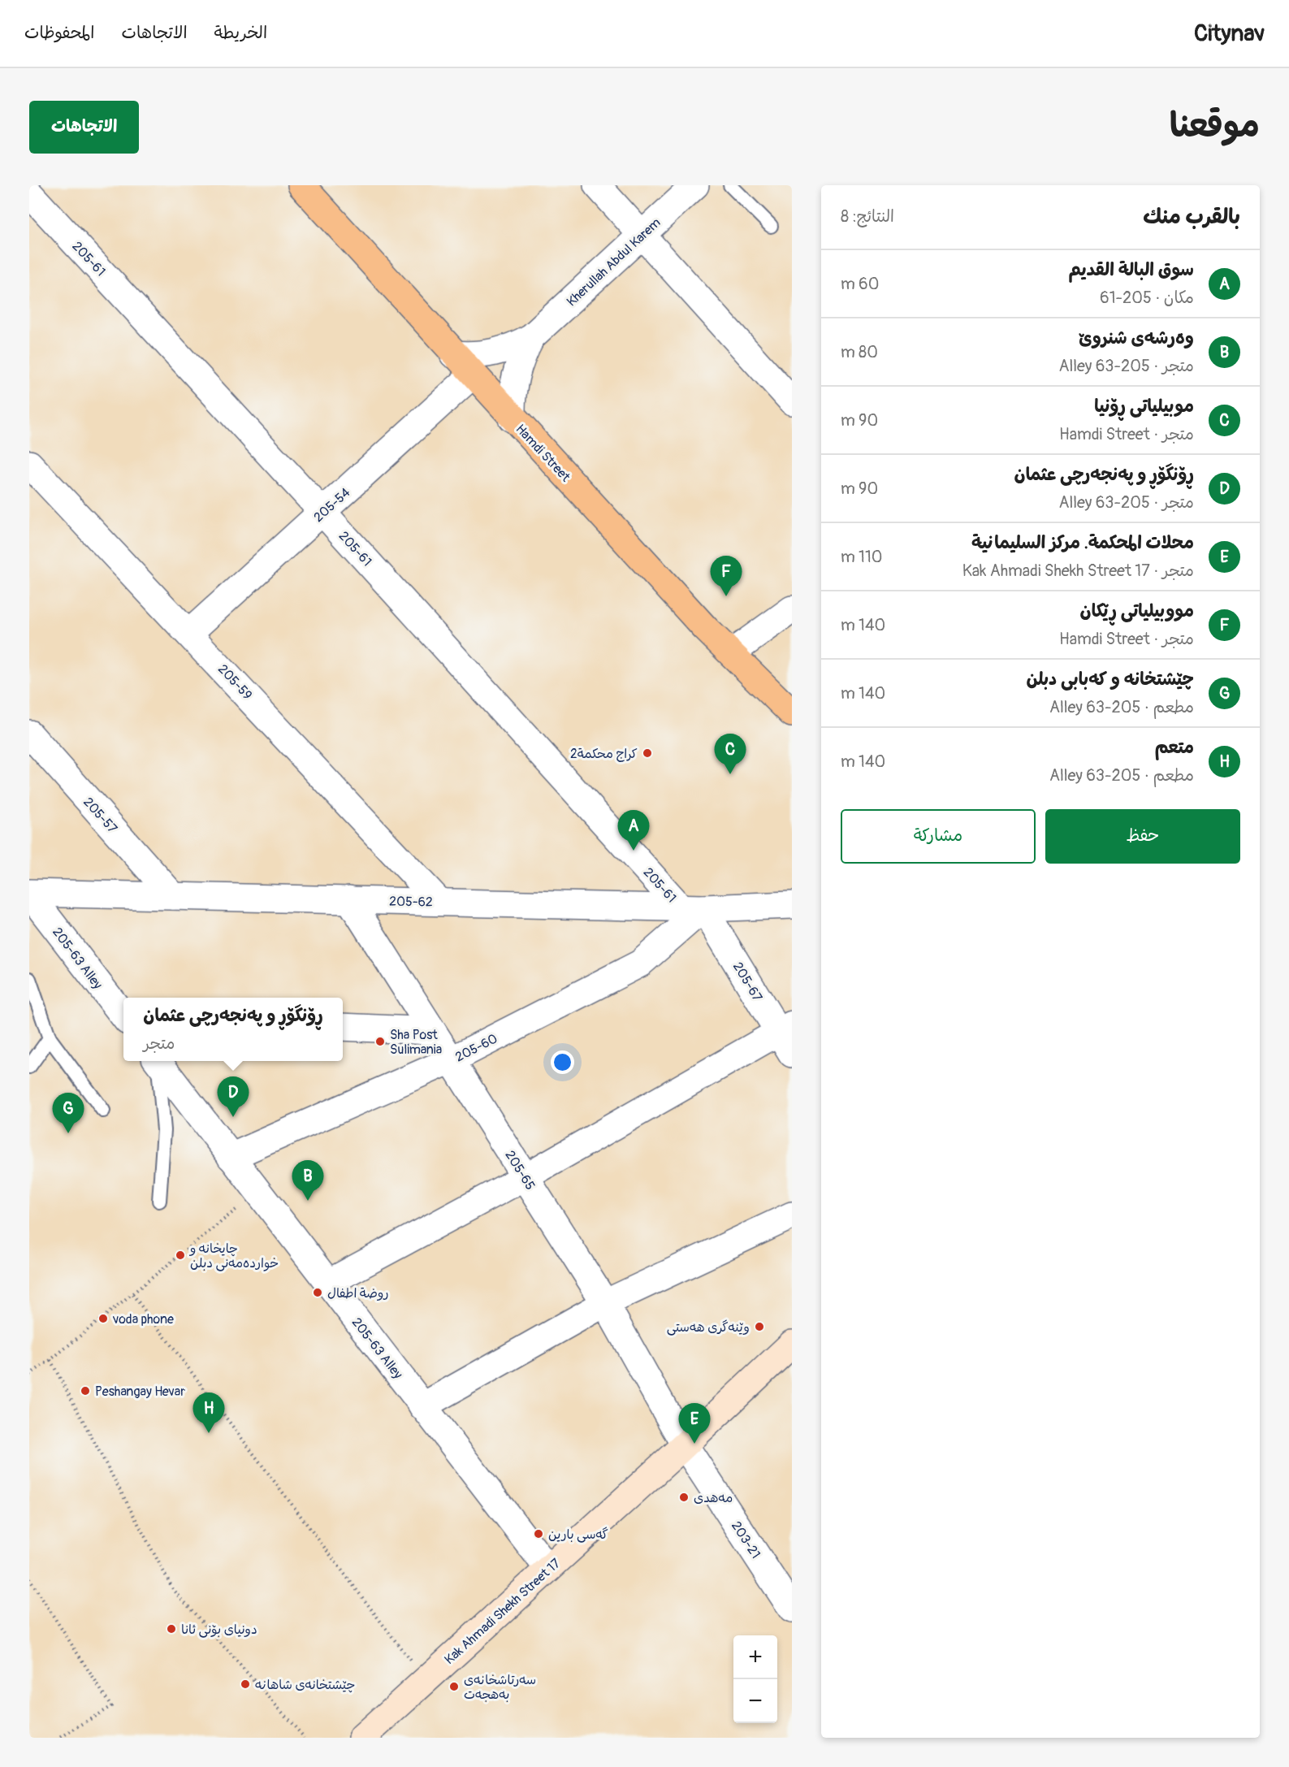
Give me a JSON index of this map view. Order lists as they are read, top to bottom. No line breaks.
{"streets":{"main road":["Hamdi Street","Kak Ahmadi Shekh Street 17"],"street":["205-61","Kherullah Abdul Karem","205-54","205-59","205-57","205-62","205-63 Alley","205-67","205-60","205-65","203-21"]},"crossings":[["205-61","205-54"],["205-61","205-62"],["205-61","205-67"],["205-61","205-60"],["Hamdi Street","205-54"],["205-54","205-59"],["205-59","205-62"],["205-57","205-62"],["205-62","205-63 Alley"],["205-62","205-67"],["205-62","205-60"],["205-62","205-65"],["205-63 Alley","205-60"],["205-63 Alley","Kak Ahmadi Shekh Street 17"],["205-67","205-60"],["205-60","205-65"],["205-65","203-21"],["205-65","Kak Ahmadi Shekh Street 17"],["203-21","Kak Ahmadi Shekh Street 17"]],"places":["كراج محكمة2","Sha Post Sulimania","چایخانە‌ و خواردە‌مە‌نی دبلن","روضة اطفال","voda phone","وێنەگری هەستی","Peshangay Hevar","مەهدی","گەسی بارین","دونیای بۆنی ئانا","چێشتخانەی شاهانە","سەرتاشخانەی بەهجەت"],"page":{"header":"Citynav","nav":["الخريطة","الاتجاهات","المحفوظات"],"title":"موقعنا","buttons":["الاتجاهات",["حفظ","مشاركة"]],"heading":["بالقرب منك","النتائج: 8"],"list":[{"mark":"A","name":"سوق البالة القديم","note":"مكان · 205-61","value":"60 m"},{"mark":"B","name":"وە‌رشە‌ی شنروێ","note":"متجر · 205-63 Alley","value":"80 m"},{"mark":"C","name":"موبیلیاتی ڕۆنیا","note":"متجر · Hamdi Street","value":"90 m"},{"mark":"D","name":"ڕۆنگۆڕ و پە‌نجە‌رچی عثمان","note":"متجر · 205-63 Alley","value":"90 m"},{"mark":"E","name":"محلات المحكمة. مركز السليمانية","note":"متجر · Kak Ahmadi Shekh Street 17","value":"110 m"},{"mark":"F","name":"مووبیلیاتی ڕێکان","note":"متجر · Hamdi Street","value":"140 m"},{"mark":"G","name":"چێشتخانە‌ و كە‌بابی دبلن","note":"مطعم · 205-63 Alley","value":"140 m"},{"mark":"H","name":"متعم","note":"مطعم · 205-63 Alley","value":"140 m"}],"pins":["F","C","A","D","G","B","H","E"],"popup":["ڕۆنگۆڕ و پە‌نجە‌رچی عثمان","متجر"],"map_buttons":["+","−"]}}
